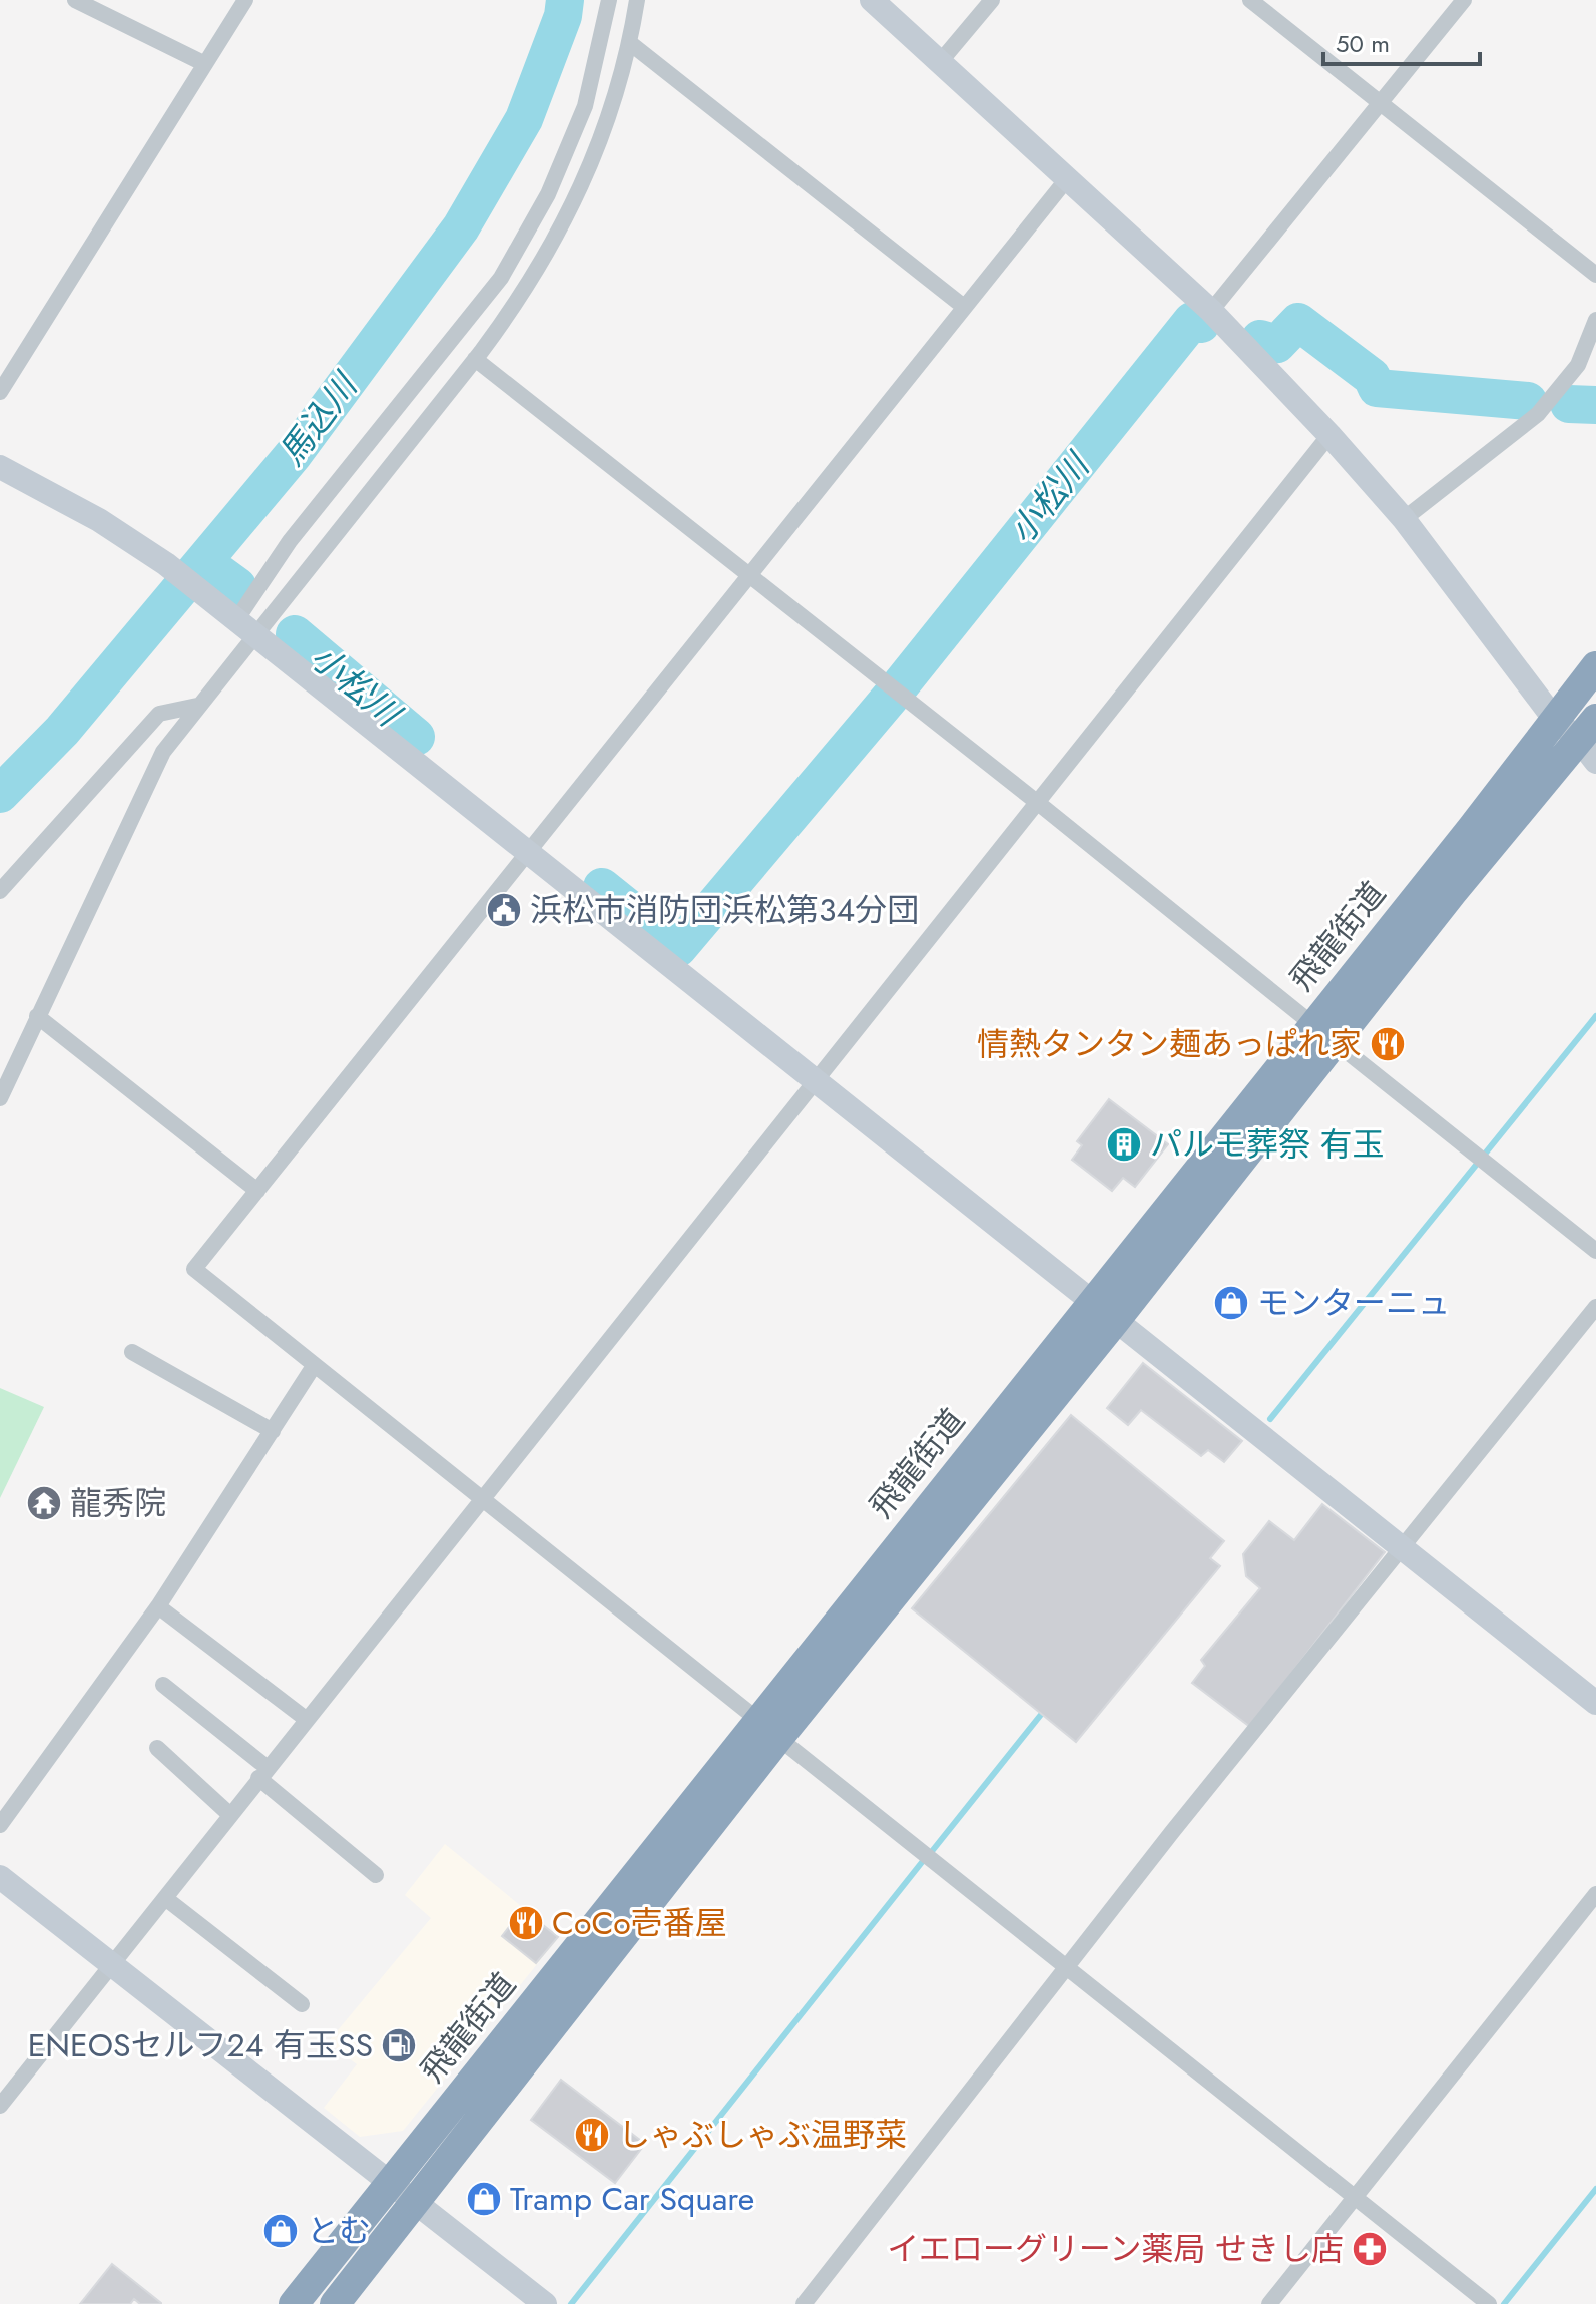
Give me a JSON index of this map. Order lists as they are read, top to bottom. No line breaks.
{"streets":{"highway":["飛龍街道"]},"water":["馬込川","小松川"],"places":{"public building":["浜松市消防団浜松第34分団"],"restaurant":["情熱タンタン麺あっぱれ家","CoCo壱番屋","しゃぶしゃぶ温野菜"],"building":["パルモ葬祭 有玉"],"shop":["モンターニュ","Tramp Car Square","とむ"],"temple":["龍秀院"],"fuel station":["ENEOSセルフ24 有玉SS"],"pharmacy":["イエローグリーン薬局 せきし店"]},"scale_bar":"50 m"}
